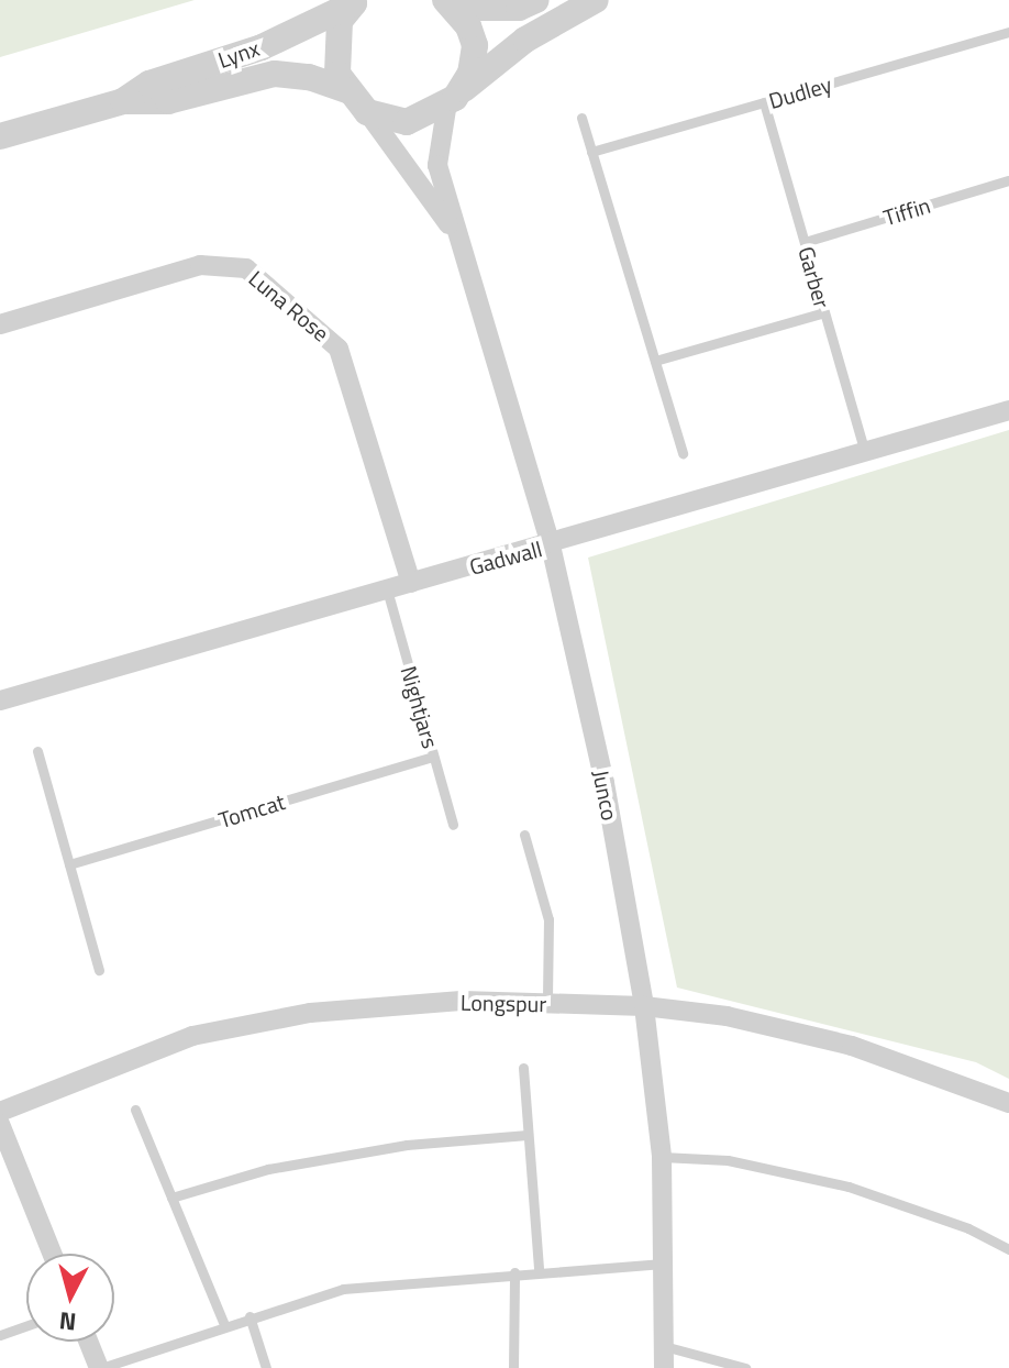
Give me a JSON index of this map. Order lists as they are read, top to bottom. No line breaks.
{"streets":{"street":["Lynx","Luna Rose","Gadwall","Junco","Longspur"],"lane":["Dudley","Tiffin","Garber","Nightjars","Tomcat"]},"crossings":[["Dudley","Garber"],["Tiffin","Garber"],["Garber","Gadwall"],["Luna Rose","Gadwall"],["Gadwall","Nightjars"],["Gadwall","Junco"],["Nightjars","Tomcat"],["Junco","Longspur"]],"north":"bottom"}
